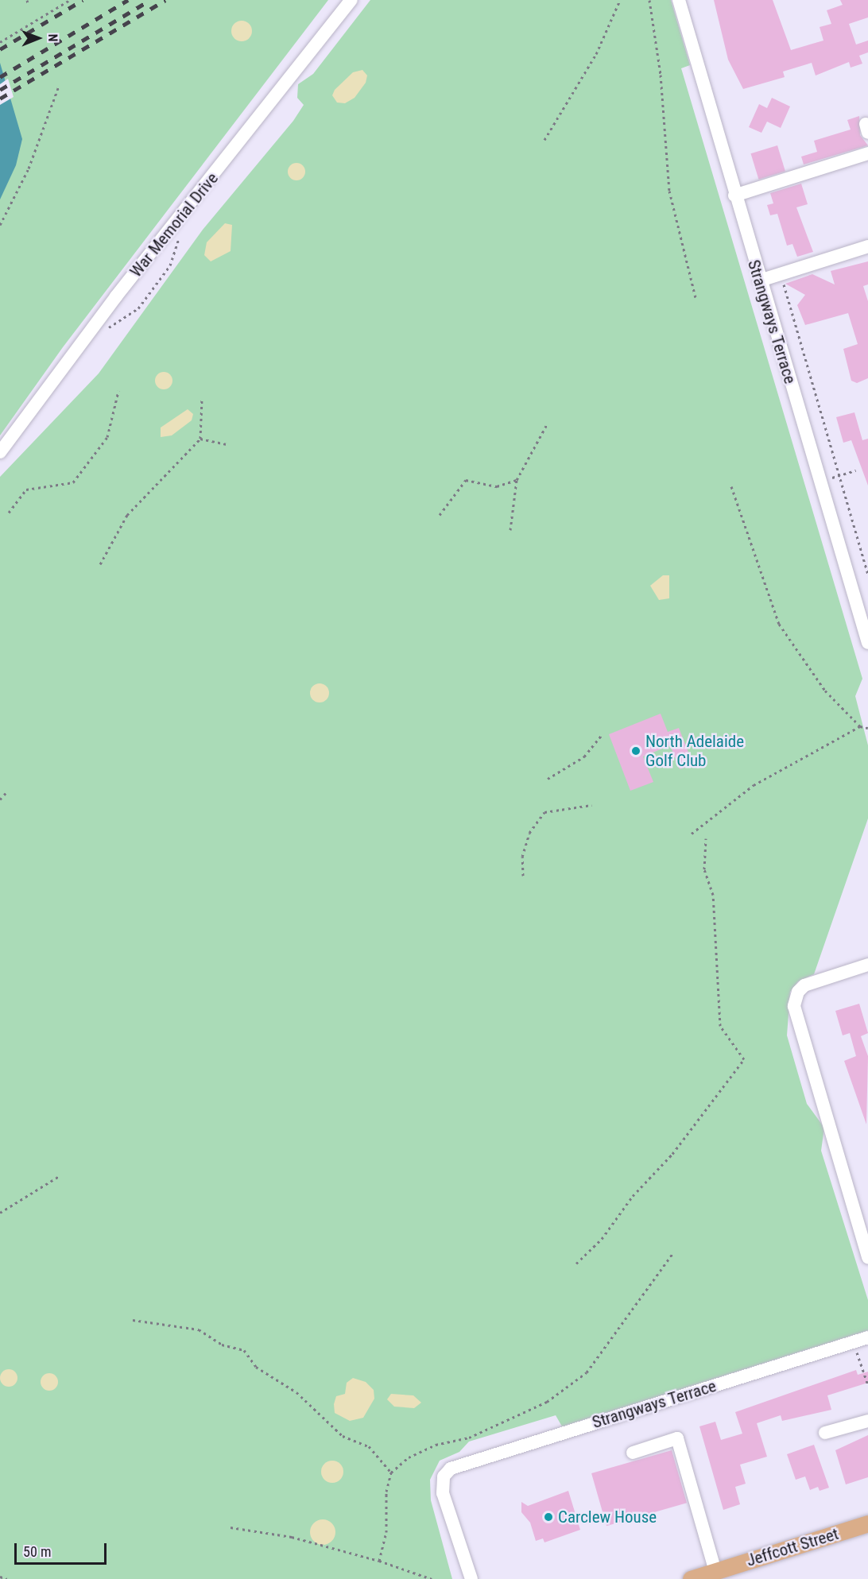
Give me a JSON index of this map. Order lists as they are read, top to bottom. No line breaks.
{"streets":{"main road":["Jeffcott Street"],"street":["War Memorial Drive","Strangways Terrace"]},"places":["North Adelaide Golf Club","Carclew House"],"scale_bar":"50 m","north":"right"}
